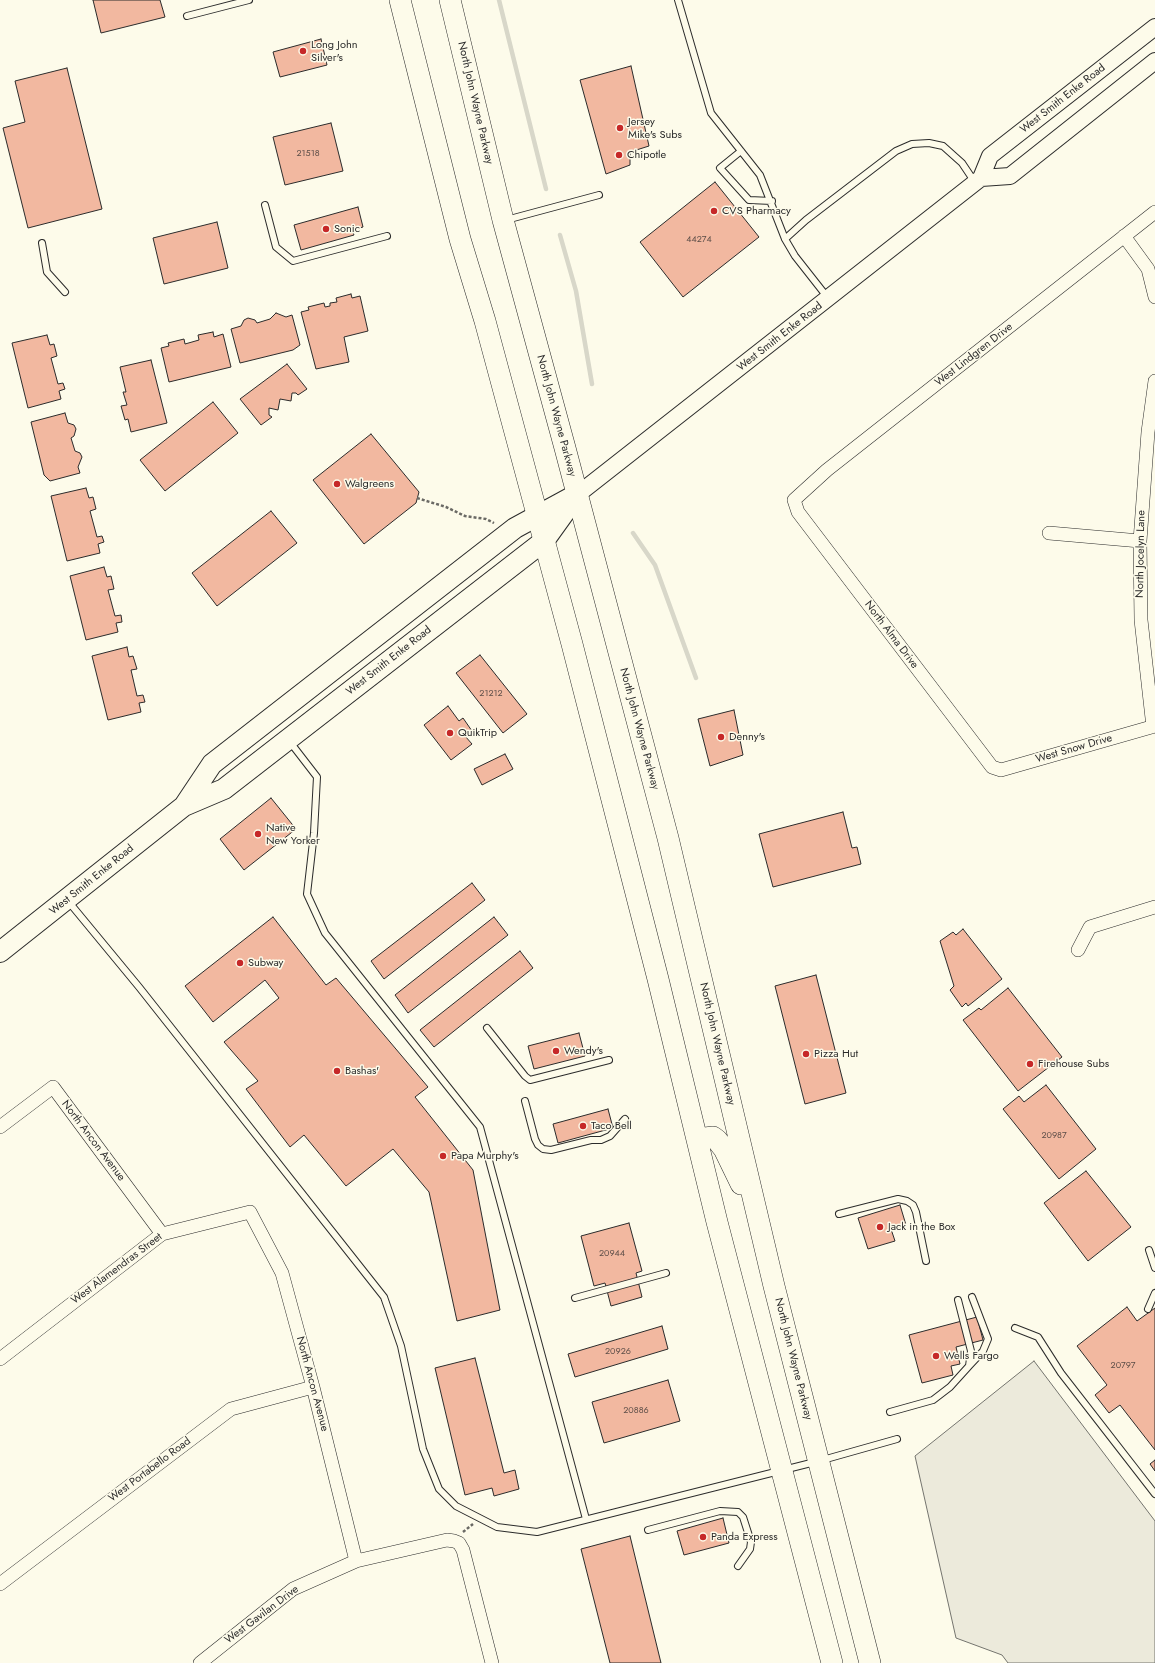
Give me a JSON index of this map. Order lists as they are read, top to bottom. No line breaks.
{"streets":{"highway":["North John Wayne Parkway"],"main road":["West Smith Enke Road"],"street":["West Lindgren Drive","North Jocelyn Lane","North Alma Drive","West Snow Drive","North Ancon Avenue","West Alamendras Street","West Portabello Road","West Gavilan Drive"]},"crossings":[["West Smith Enke Road","North John Wayne Parkway"],["West Lindgren Drive","North Alma Drive"],["North Jocelyn Lane","West Snow Drive"],["North Alma Drive","West Snow Drive"],["North Ancon Avenue","West Alamendras Street"],["North Ancon Avenue","West Portabello Road"],["North Ancon Avenue","West Gavilan Drive"]],"places":["Long John Silver's","Jersey Mike's Subs","Chipotle","CVS Pharmacy","Sonic","Walgreens","QuikTrip","Denny's","Native New Yorker","Subway","Wendy's","Pizza Hut","Firehouse Subs","Bashas'","Taco Bell","Papa Murphy's","Jack in the Box","Wells Fargo","Panda Express"],"house_numbers":["21518","44274","21212","20987","20944","20926","20797","20886"]}
